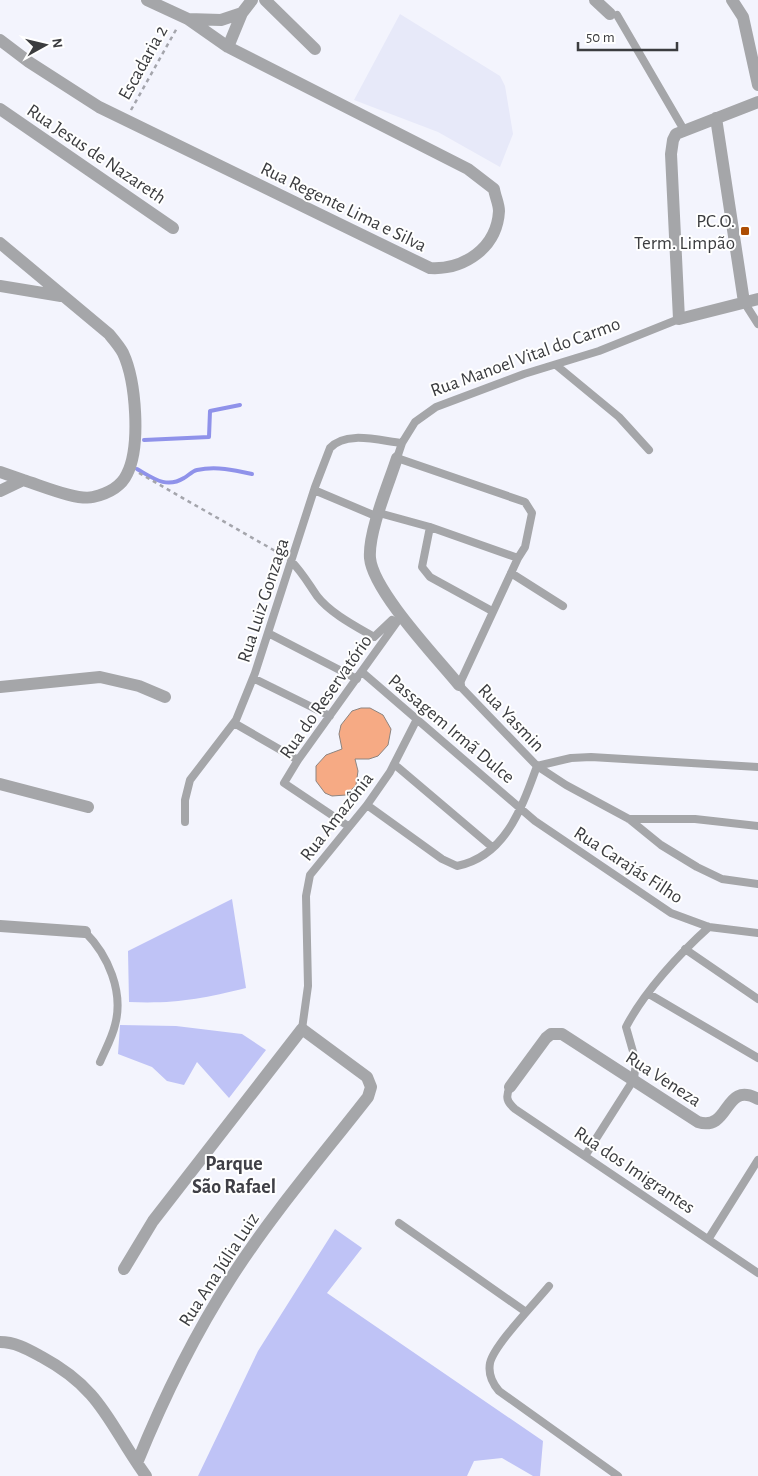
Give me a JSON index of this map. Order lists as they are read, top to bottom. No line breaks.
{"streets":{"street":["Rua Jesus de Nazareth","Rua Regente Lima e Silva","Rua Manoel Vital do Carmo","Rua Veneza","Rua Ana Júlia Luiz"],"lane":["Rua Luiz Gonzaga","Rua do Reservatório","Rua Yasmin","Passagem Irmã Dulce","Rua Amazônia","Rua Carajás Filho","Rua dos Imigrantes"],"path":["Escadaria 2"]},"crossings":[["Escadaria 2","Rua Regente Lima e Silva"],["Rua Manoel Vital do Carmo","Rua Luiz Gonzaga"],["Rua Manoel Vital do Carmo","Rua do Reservatório"],["Rua Manoel Vital do Carmo","Rua Yasmin"],["Rua do Reservatório","Passagem Irmã Dulce"],["Rua do Reservatório","Rua Amazônia"],["Passagem Irmã Dulce","Rua Amazônia"],["Passagem Irmã Dulce","Rua Carajás Filho"],["Rua Amazônia","Rua Ana Júlia Luiz"],["Rua Veneza","Rua dos Imigrantes"]],"districts":["Parque São Rafael"],"places":{"transit":["P.C.O. Term. Limpão"]},"scale_bar":"50 m","north":"right"}
